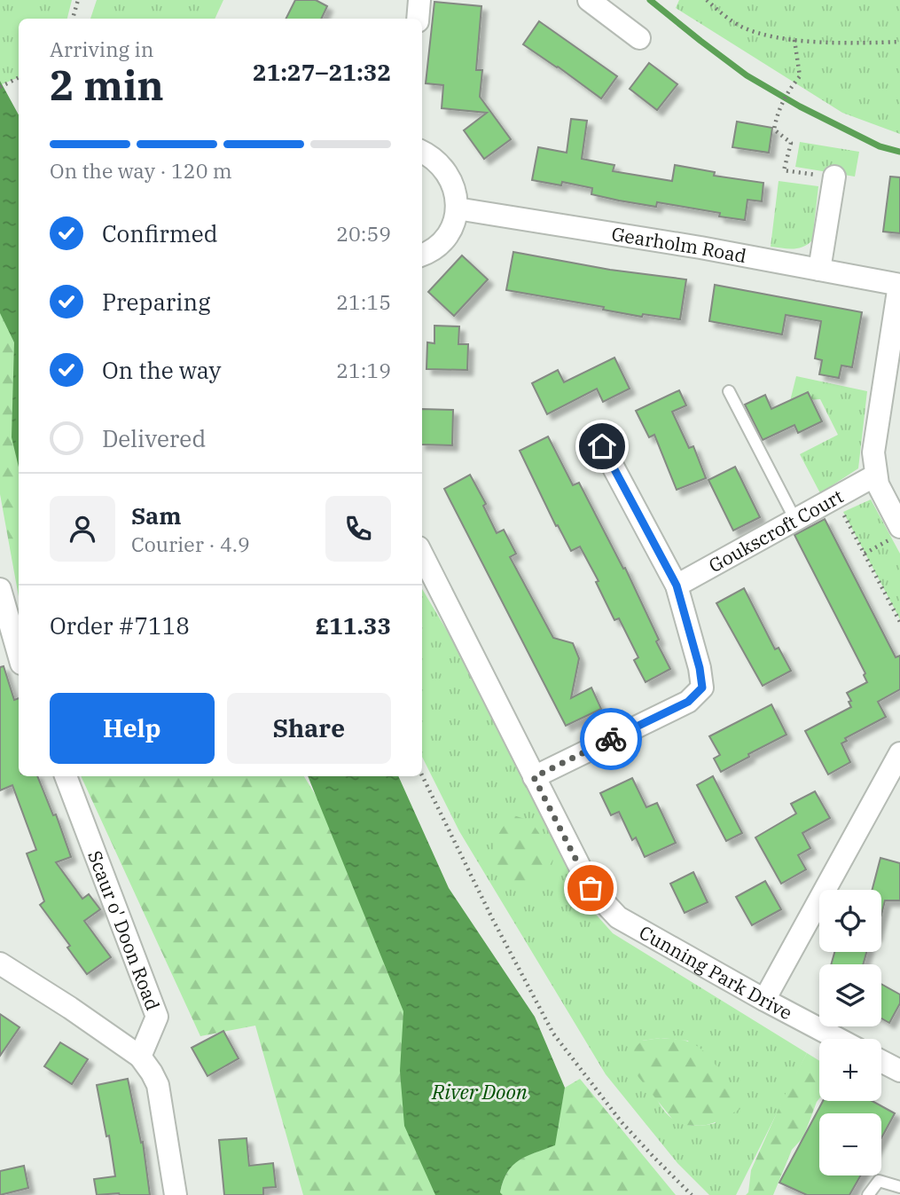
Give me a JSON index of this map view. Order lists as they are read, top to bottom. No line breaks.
{"streets":{"street":["Gearholm Road","Goukscroft Court","Scaur o' Doon Road","Cunning Park Drive"]},"water":["River Doon"],"page":{"heading":["2 min","Arriving in","21:27–21:32"],"panel":["Sam","Courier · 4.9","Order #7118","£11.33"],"bar":"On the way · 120 m","list":[["Confirmed","20:59"],["Preparing","21:15"],["On the way","21:19"],"Delivered"],"buttons":["Help","Share"],"map_buttons":["+","−"]}}
